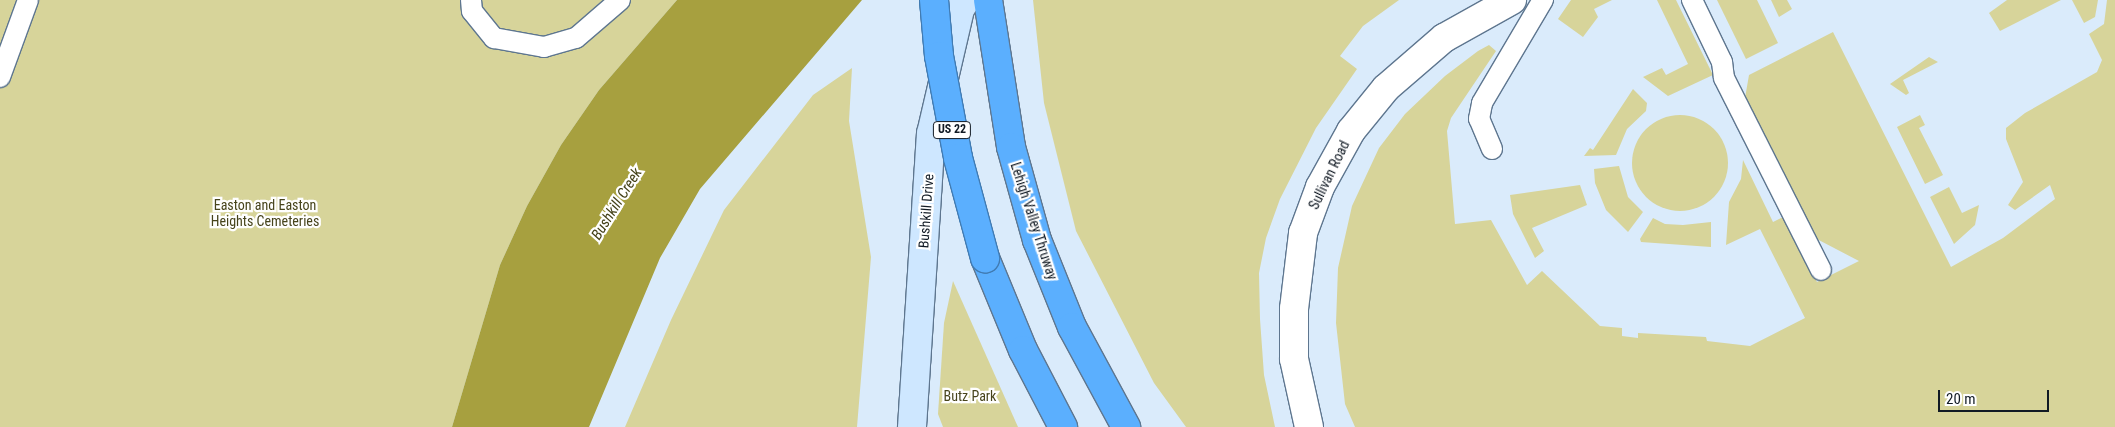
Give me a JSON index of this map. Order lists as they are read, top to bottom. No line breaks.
{"streets":{"highway":["US 22","Lehigh Valley Thruway"],"street":["Sullivan Road","Bushkill Drive"]},"water":["Bushkill Creek"],"parks":["Easton and Easton Heights Cemeteries","Butz Park"],"scale_bar":"20 m"}
